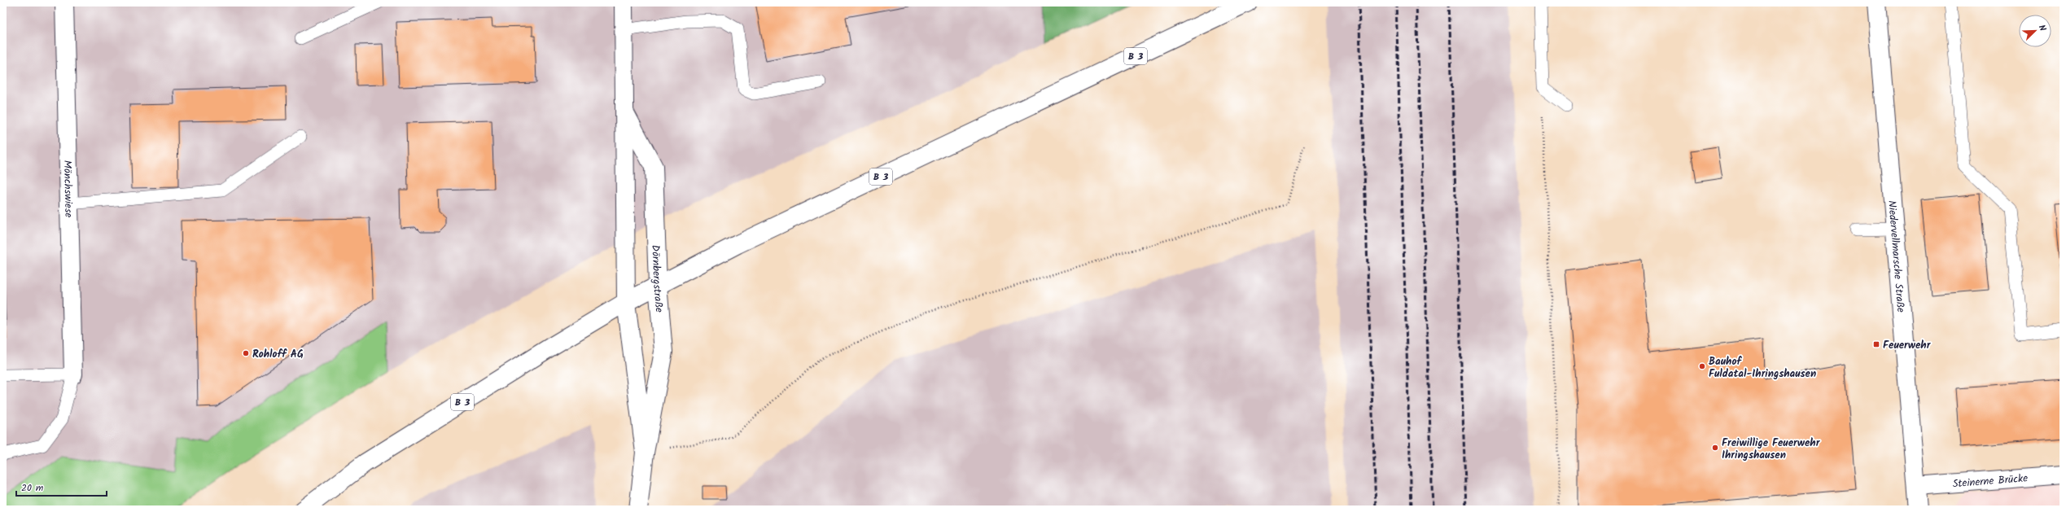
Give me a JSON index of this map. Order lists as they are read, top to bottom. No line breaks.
{"streets":{"street":["B 3","Mönchswiese","Niedervellmarsche Straße","Dörnbergstraße","Steinerne Brücke"]},"crossings":[["B 3","Dörnbergstraße"],["Niedervellmarsche Straße","Steinerne Brücke"]],"places":{"transit":["Feuerwehr"],"other":["Rohloff AG","Bauhof Fuldatal-Ihringshausen","Freiwillige Feuerwehr Ihringshausen"]},"scale_bar":"20 m","north":"top right"}
